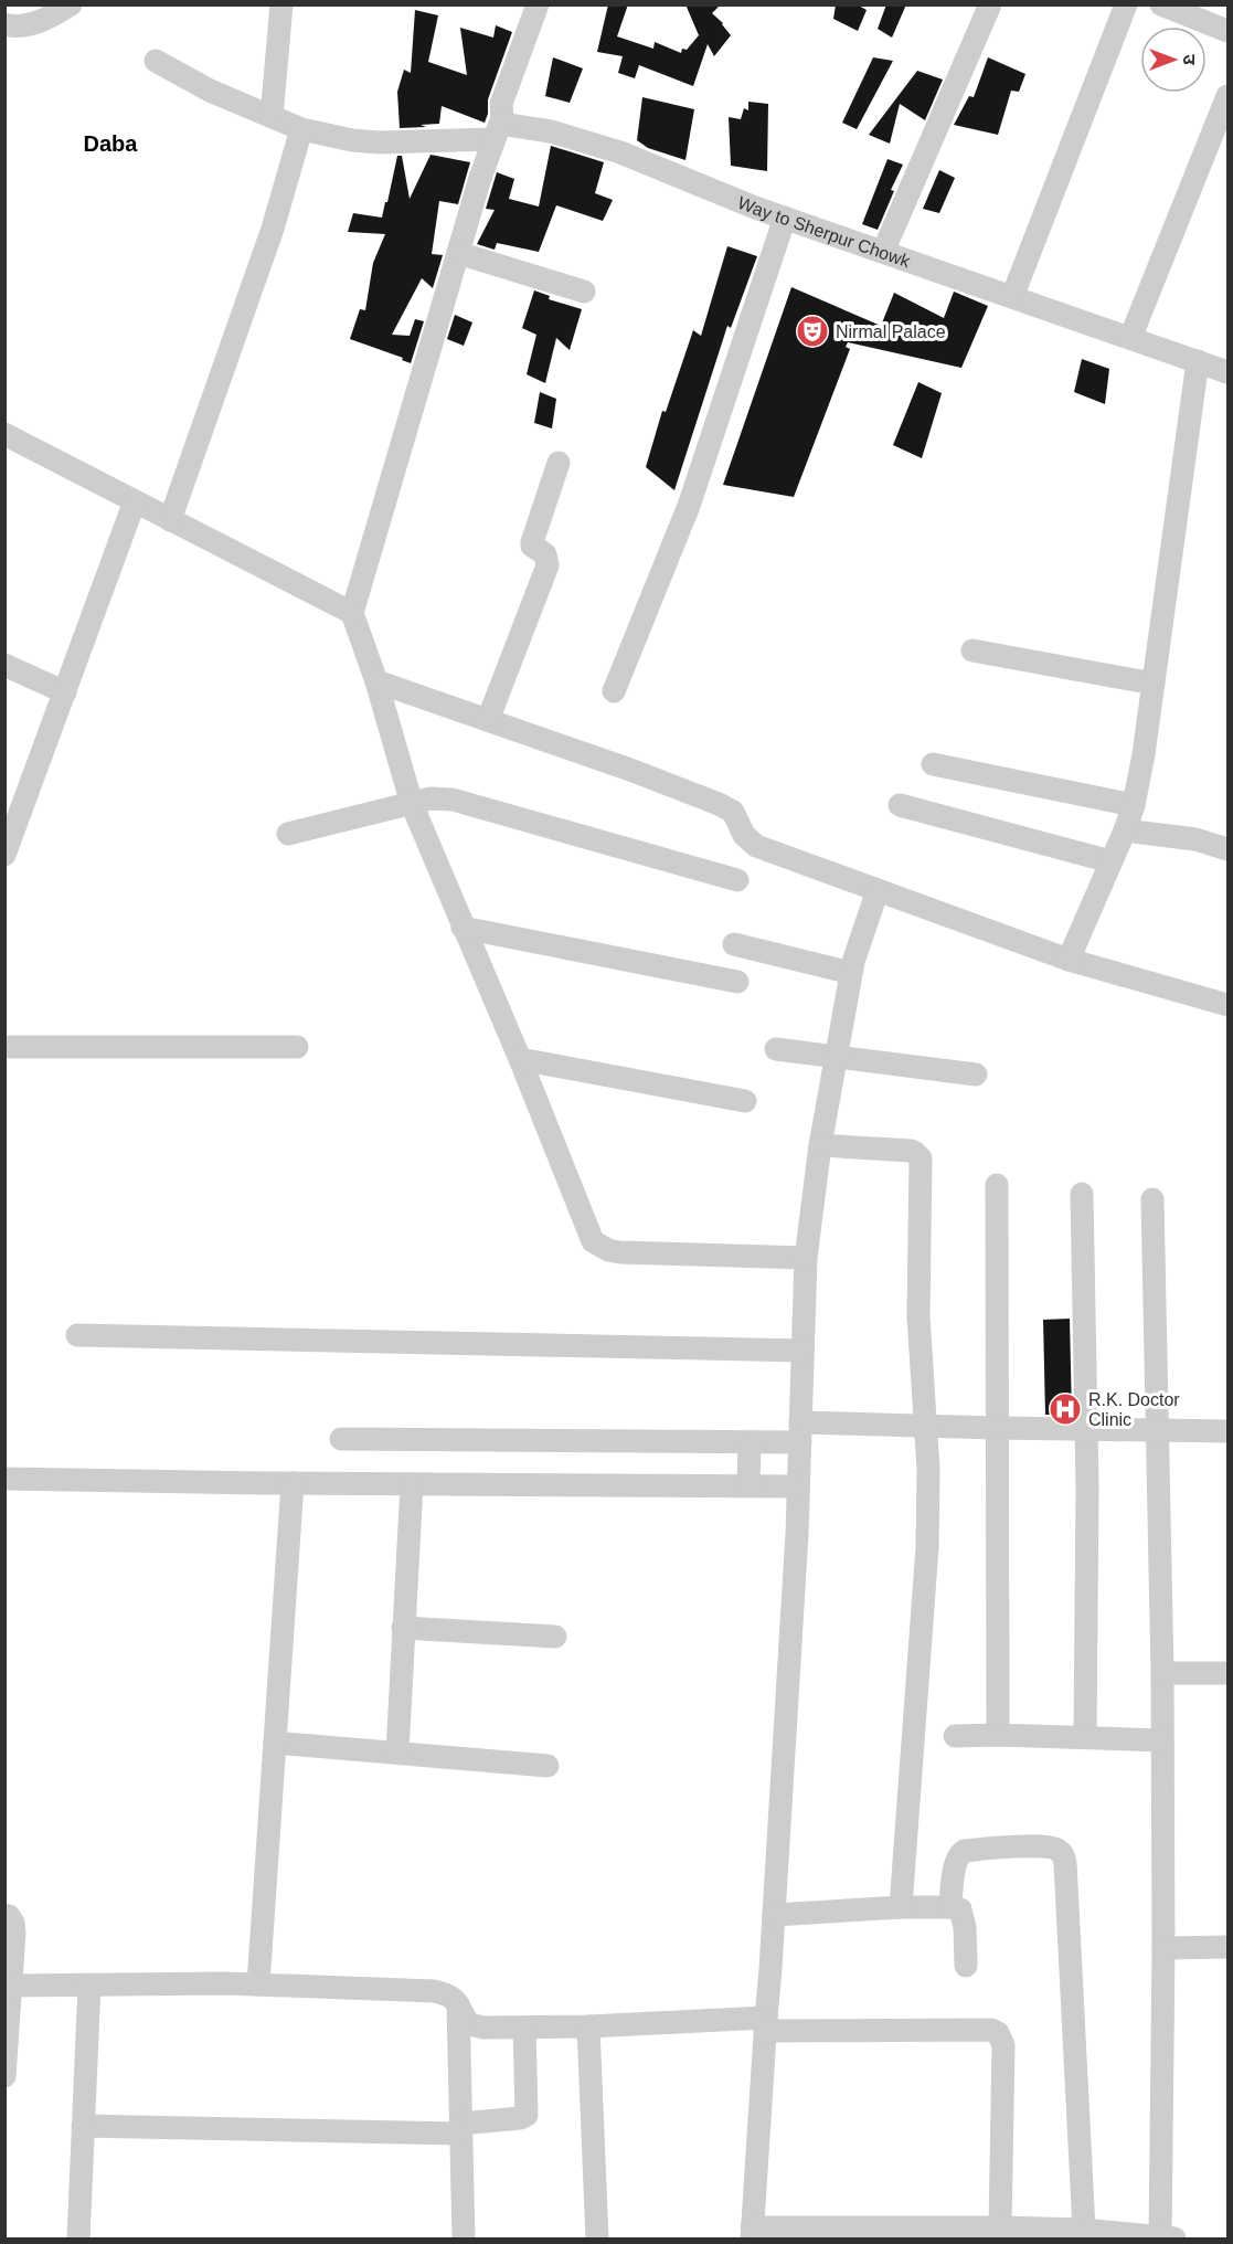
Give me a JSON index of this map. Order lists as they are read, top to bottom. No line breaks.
{"streets":{"street":["Way to Sherpur Chowk"]},"districts":["Daba"],"places":{"theatre":["Nirmal Palace"],"hospital":["R.K. Doctor Clinic"]},"north":"right"}
